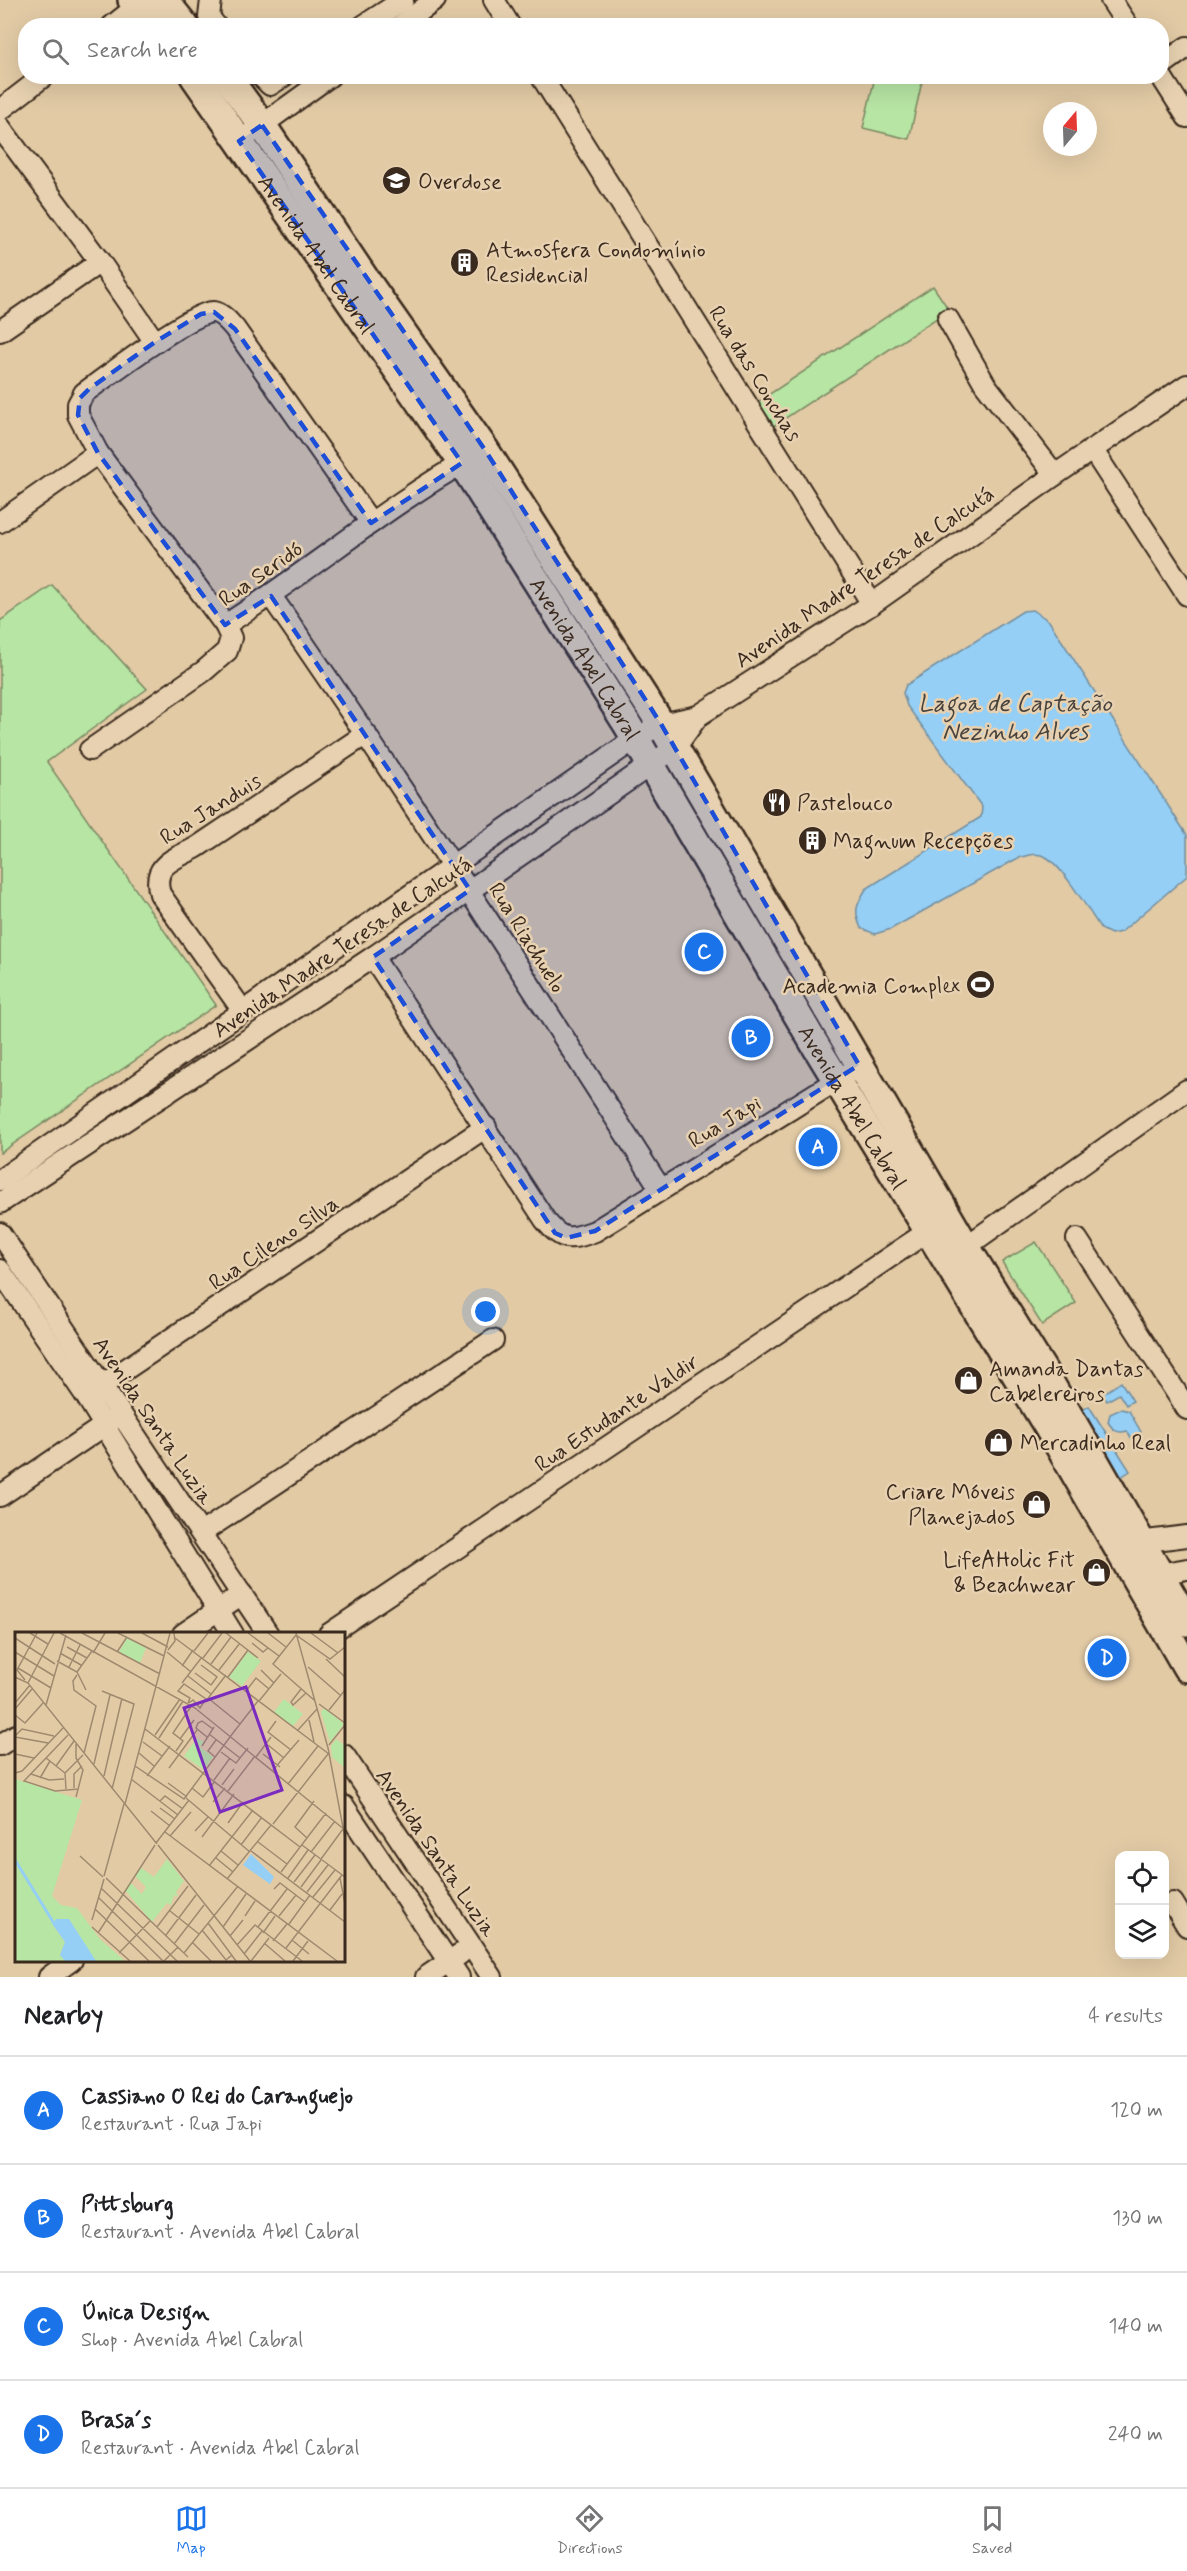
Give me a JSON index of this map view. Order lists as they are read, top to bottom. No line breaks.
{"streets":{"main road":["Avenida Abel Cabral"],"street":["Rua das Conchas","Rua Seridó","Avenida Madre Teresa de Calcutá","Rua Janduis","Rua Riachuelo","Rua Japi","Rua Cileno Silva","Rua Estudante Valdir","Avenida Santa Luzia"]},"crossings":[["Avenida Abel Cabral","Rua Seridó"],["Avenida Abel Cabral","Avenida Madre Teresa de Calcutá"],["Avenida Abel Cabral","Rua Japi"],["Avenida Abel Cabral","Rua Estudante Valdir"],["Rua das Conchas","Avenida Madre Teresa de Calcutá"],["Rua Seridó","Rua Riachuelo"],["Avenida Madre Teresa de Calcutá","Rua Janduis"],["Avenida Madre Teresa de Calcutá","Rua Riachuelo"],["Rua Janduis","Rua Riachuelo"],["Rua Riachuelo","Rua Japi"],["Rua Japi","Rua Cileno Silva"],["Rua Cileno Silva","Avenida Santa Luzia"]],"water":["Lagoa de Captação Nezinho Alves"],"places":{"school or university":["Overdose"],"building":["Atmosfera Condomínio Residencial","Magnum Recepções"],"restaurant":["Pastelouco"],"sports":["Academia Complex"],"shop":["Amanda Dantas Cabelereiros","Mercadinho Real","Criare Móveis Planejados","LifeAHolic Fit & Beachwear"]},"north":"top","page":{"search":"Search here","pins":["C","B","A","D"],"heading":["Nearby","4 results"],"list":[{"mark":"A","name":"Cassiano O Rei do Caranguejo","note":"Restaurant · Rua Japi","value":"120 m"},{"mark":"B","name":"Pittsburg","note":"Restaurant · Avenida Abel Cabral","value":"130 m"},{"mark":"C","name":"Única Design","note":"Shop · Avenida Abel Cabral","value":"140 m"},{"mark":"D","name":"Brasa´s","note":"Restaurant · Avenida Abel Cabral","value":"240 m"}],"nav":["Map","Directions","Saved"]}}
